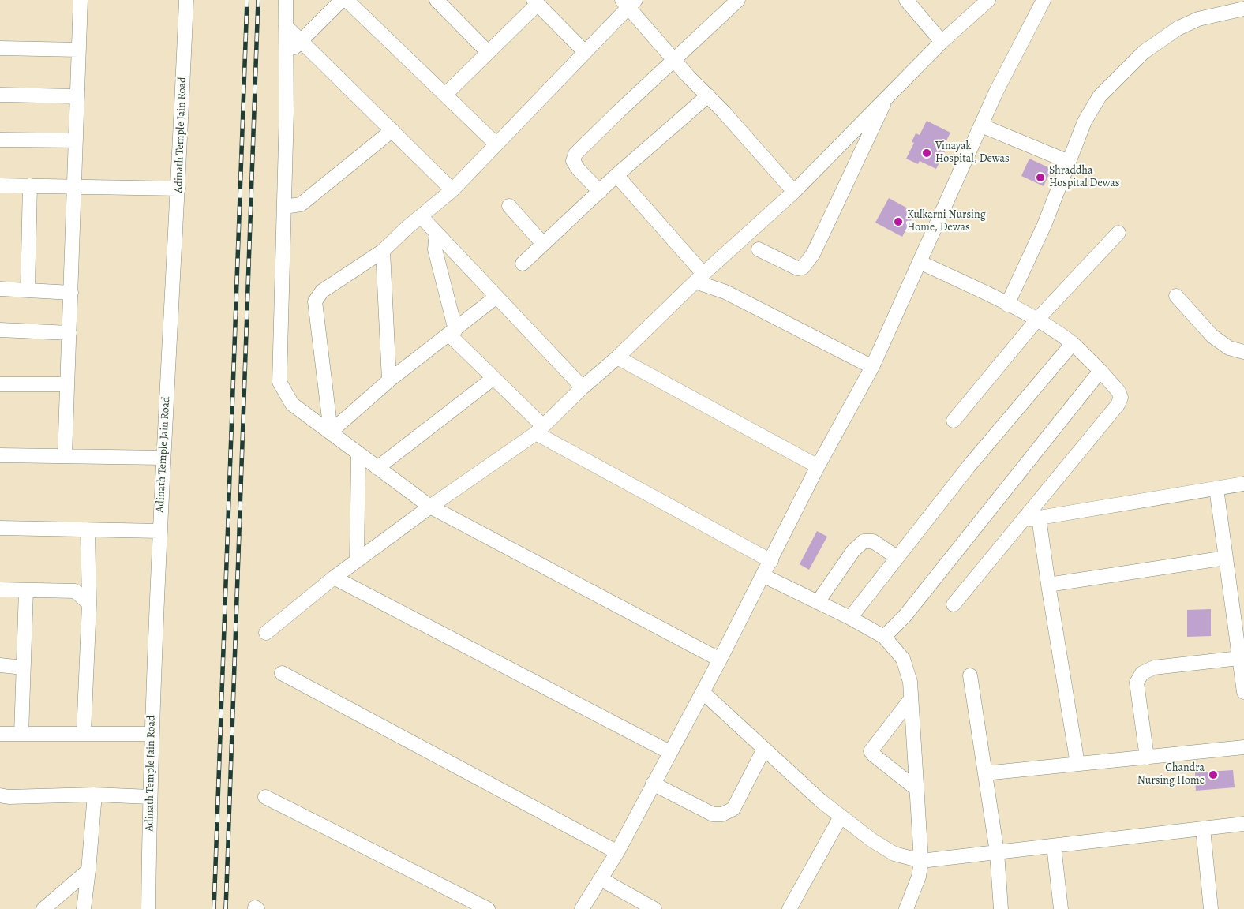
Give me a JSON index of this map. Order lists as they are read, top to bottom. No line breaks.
{"streets":{"street":["Adinath Temple Jain Road"]},"places":["Vinayak Hospital, Dewas","Shraddha Hospital Dewas","Kulkarni Nursing Home, Dewas","Chandra Nursing Home"]}
